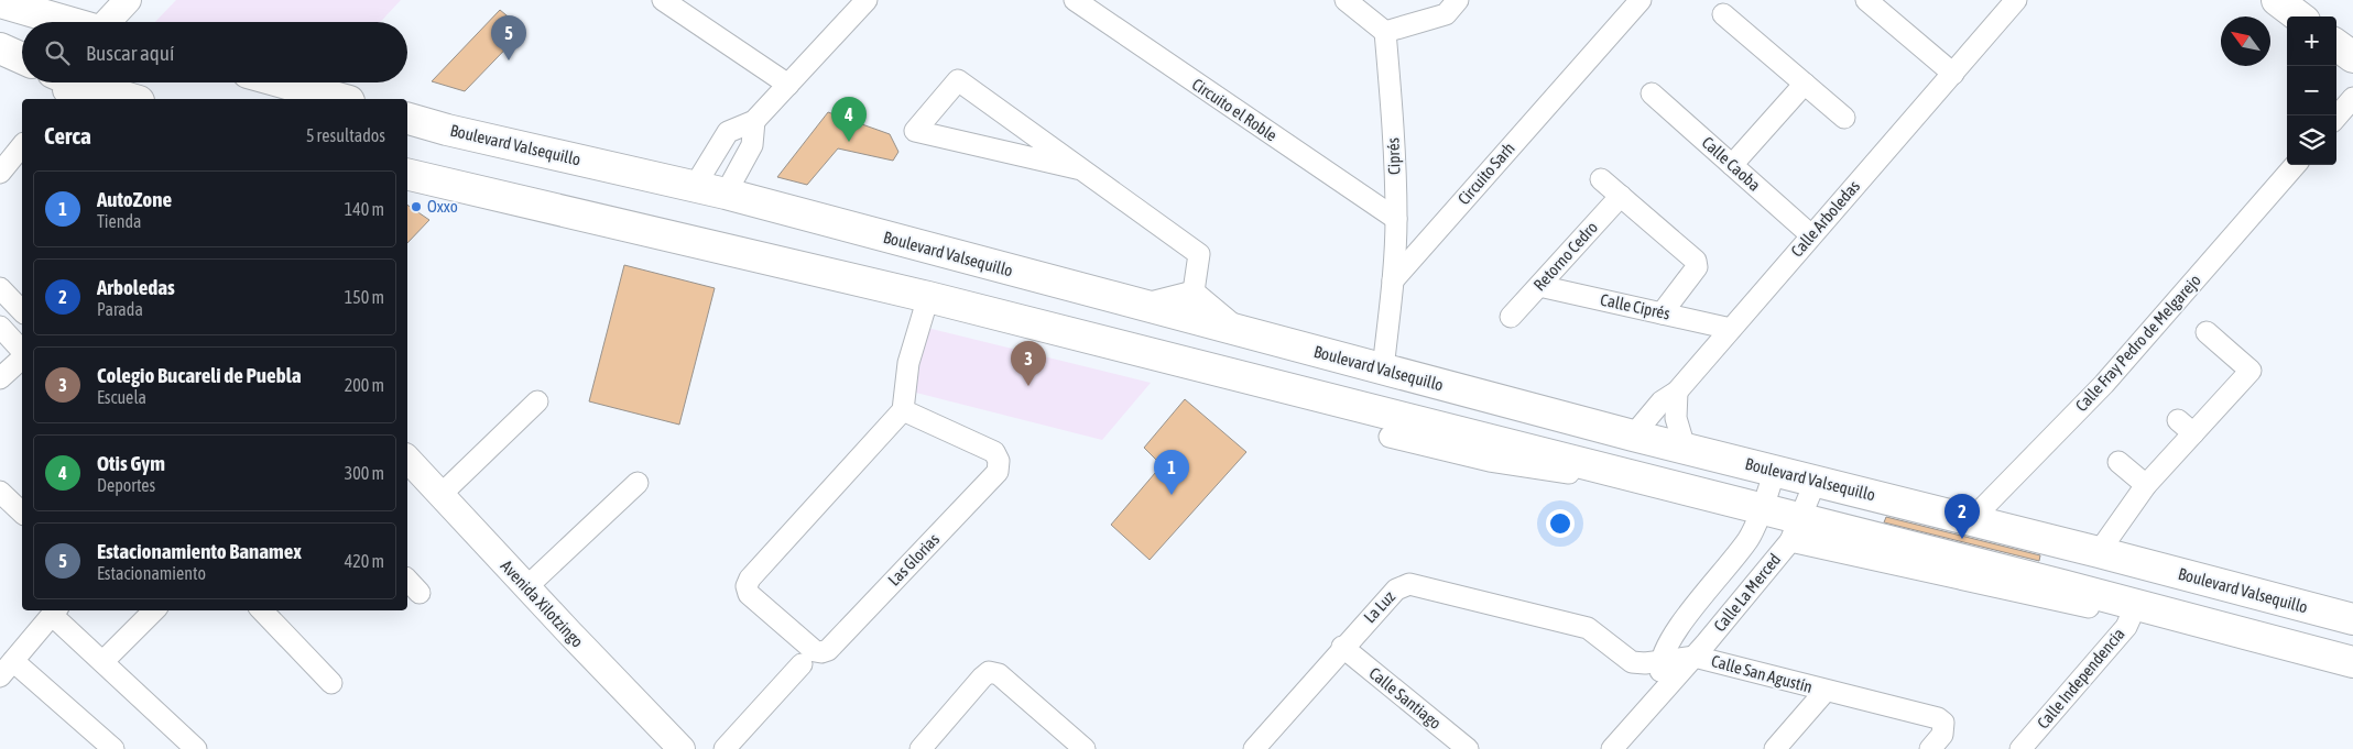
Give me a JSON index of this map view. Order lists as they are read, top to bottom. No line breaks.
{"streets":{"main road":["Boulevard Valsequillo"],"street":["Circuito el Roble","Ciprés","Calle Caoba","Circuito Sarh","Calle Arboledas","Retorno Cedro","Calle Ciprés","Calle Fray Pedro de Melgarejo","Las Glorias","Calle La Merced","Avenida Xilotzingo","La Luz","Calle San Agustín","Calle Independencia","Calle Santiago"]},"crossings":[["Circuito el Roble","Ciprés"],["Boulevard Valsequillo","Calle Arboledas"],["Boulevard Valsequillo","Calle Fray Pedro de Melgarejo"],["Boulevard Valsequillo","Calle La Merced"],["Ciprés","Circuito Sarh"],["Calle Caoba","Calle Arboledas"],["Calle Arboledas","Calle Ciprés"],["Retorno Cedro","Calle Ciprés"],["Calle La Merced","Calle San Agustín"],["La Luz","Calle San Agustín"],["La Luz","Calle Santiago"]],"places":["Oxxo"],"north":"top left","page":{"pins":["5","4","3","1","2"],"map_buttons":["+","−"],"search":"Buscar aquí","heading":["Cerca","5 resultados"],"list":[{"mark":"1","name":"AutoZone","note":"Tienda","value":"140 m"},{"mark":"2","name":"Arboledas","note":"Parada","value":"150 m"},{"mark":"3","name":"Colegio Bucareli de Puebla","note":"Escuela","value":"200 m"},{"mark":"4","name":"Otis Gym","note":"Deportes","value":"300 m"},{"mark":"5","name":"Estacionamiento Banamex","note":"Estacionamiento","value":"420 m"}]}}
